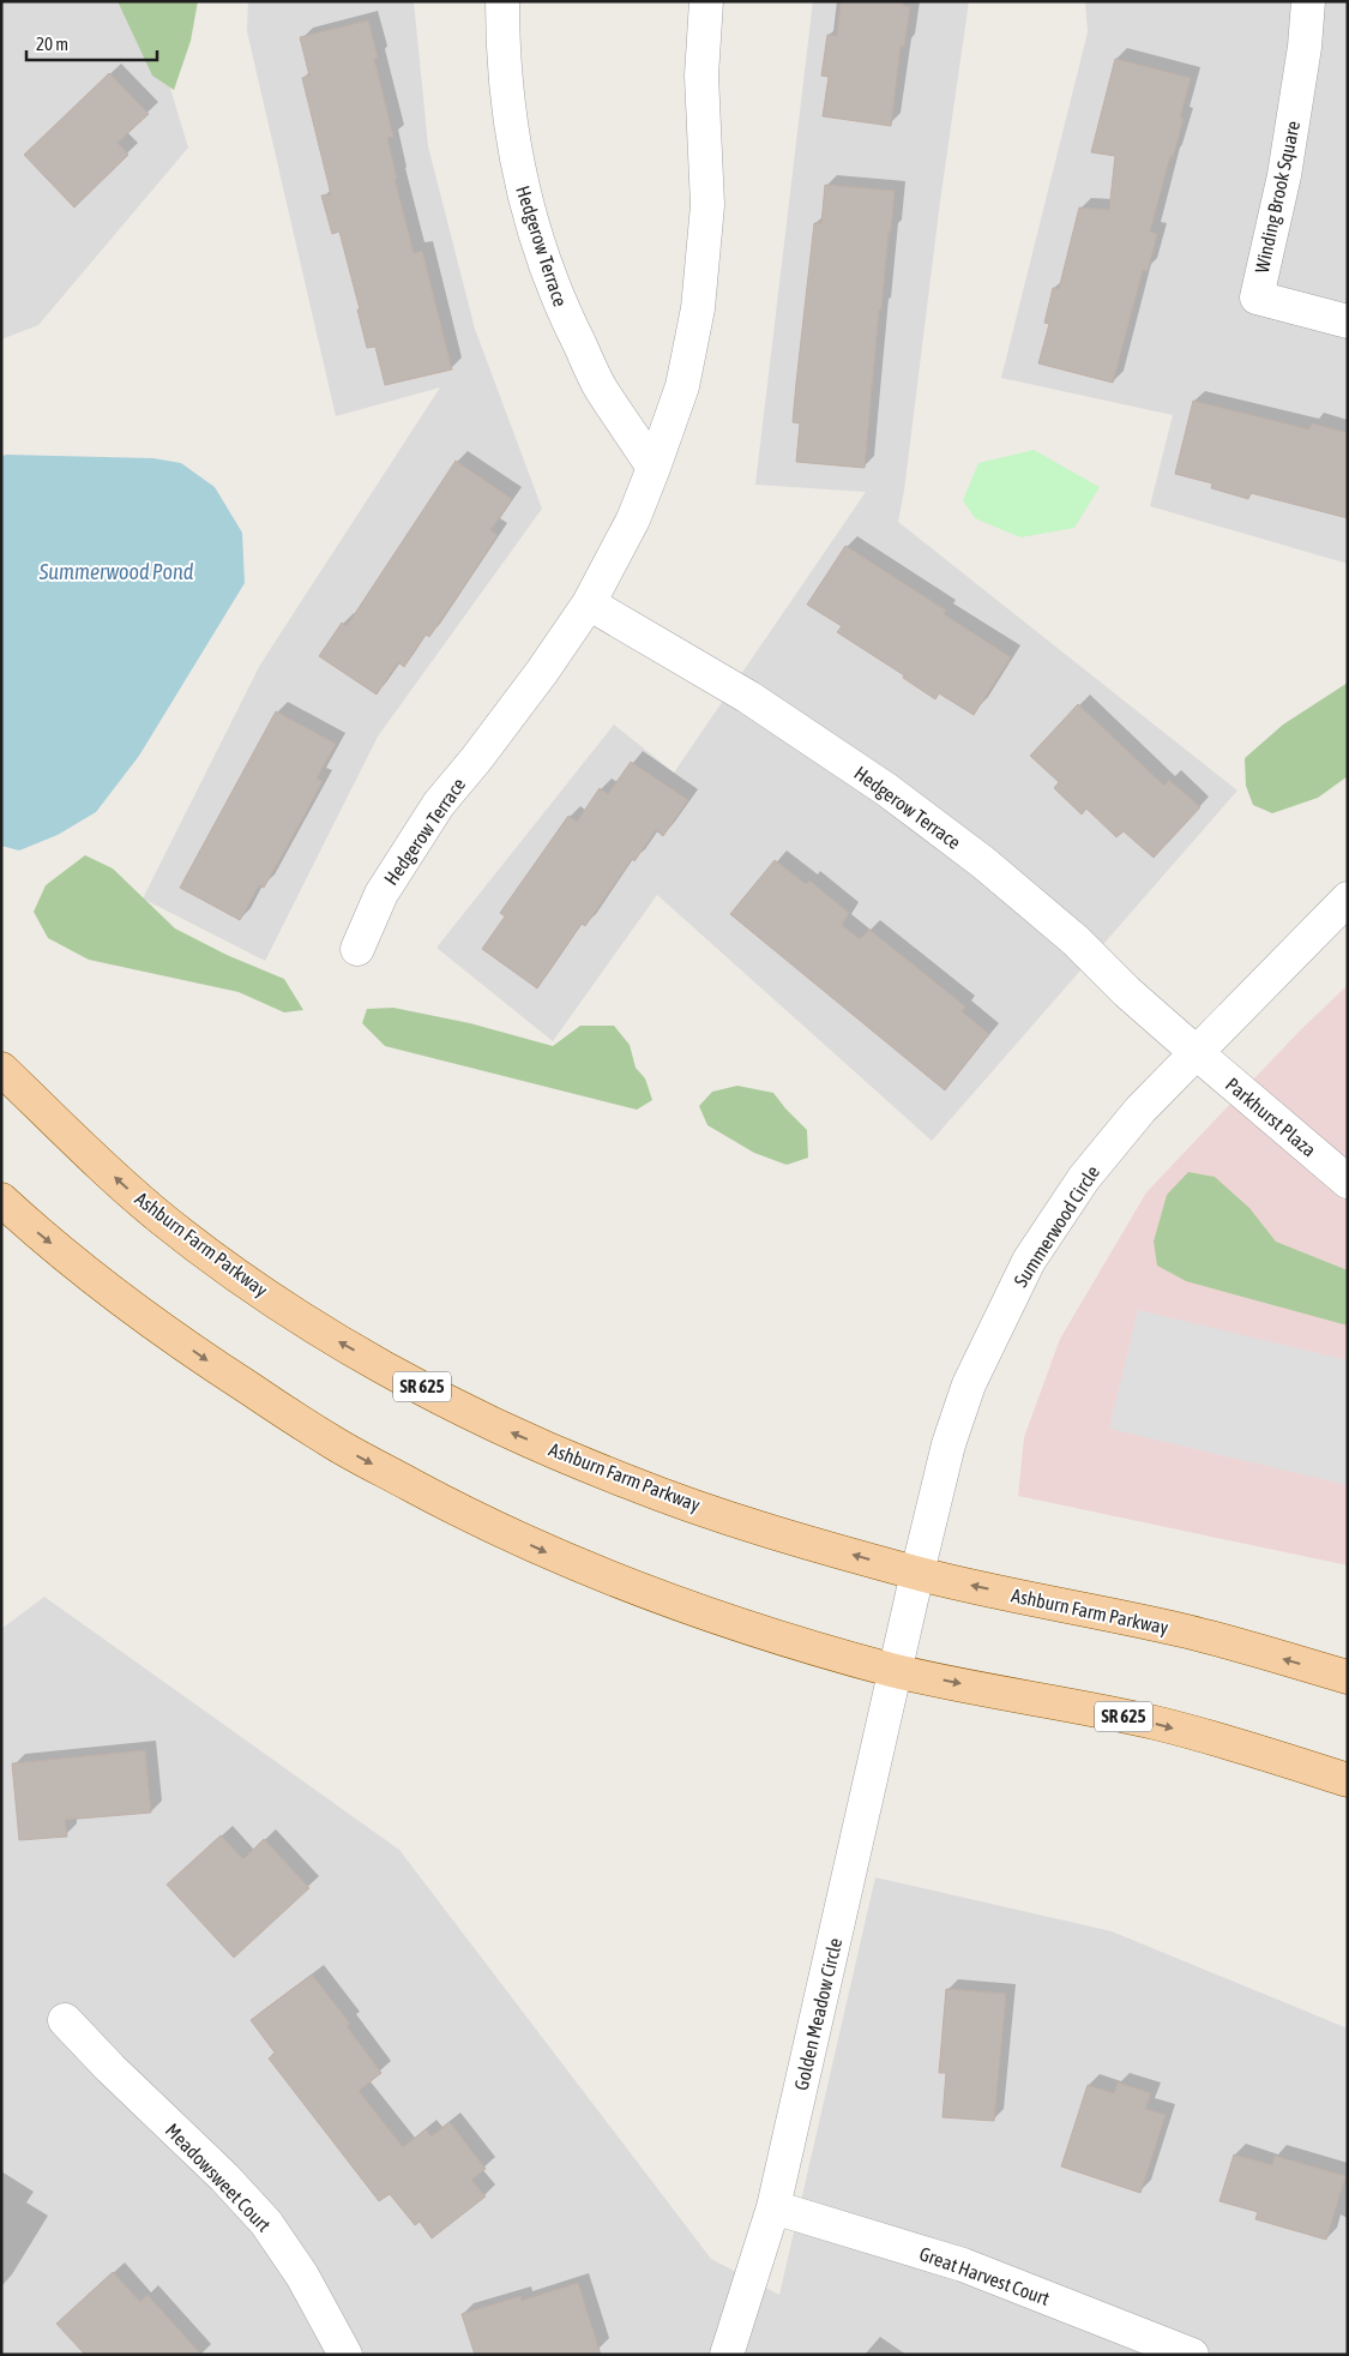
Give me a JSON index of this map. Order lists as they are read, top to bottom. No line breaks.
{"streets":{"main road":["Ashburn Farm Parkway","SR 625"],"street":["Winding Brook Square","Hedgerow Terrace","Parkhurst Plaza","Summerwood Circle","Golden Meadow Circle","Meadowsweet Court","Great Harvest Court"]},"crossings":[["Hedgerow Terrace","Parkhurst Plaza"],["Hedgerow Terrace","Summerwood Circle"],["Parkhurst Plaza","Summerwood Circle"],["Summerwood Circle","Ashburn Farm Parkway"],["Summerwood Circle","SR 625"],["Summerwood Circle","Golden Meadow Circle"],["SR 625","Golden Meadow Circle"],["Golden Meadow Circle","Great Harvest Court"]],"water":["Summerwood Pond"],"scale_bar":"20 m"}
